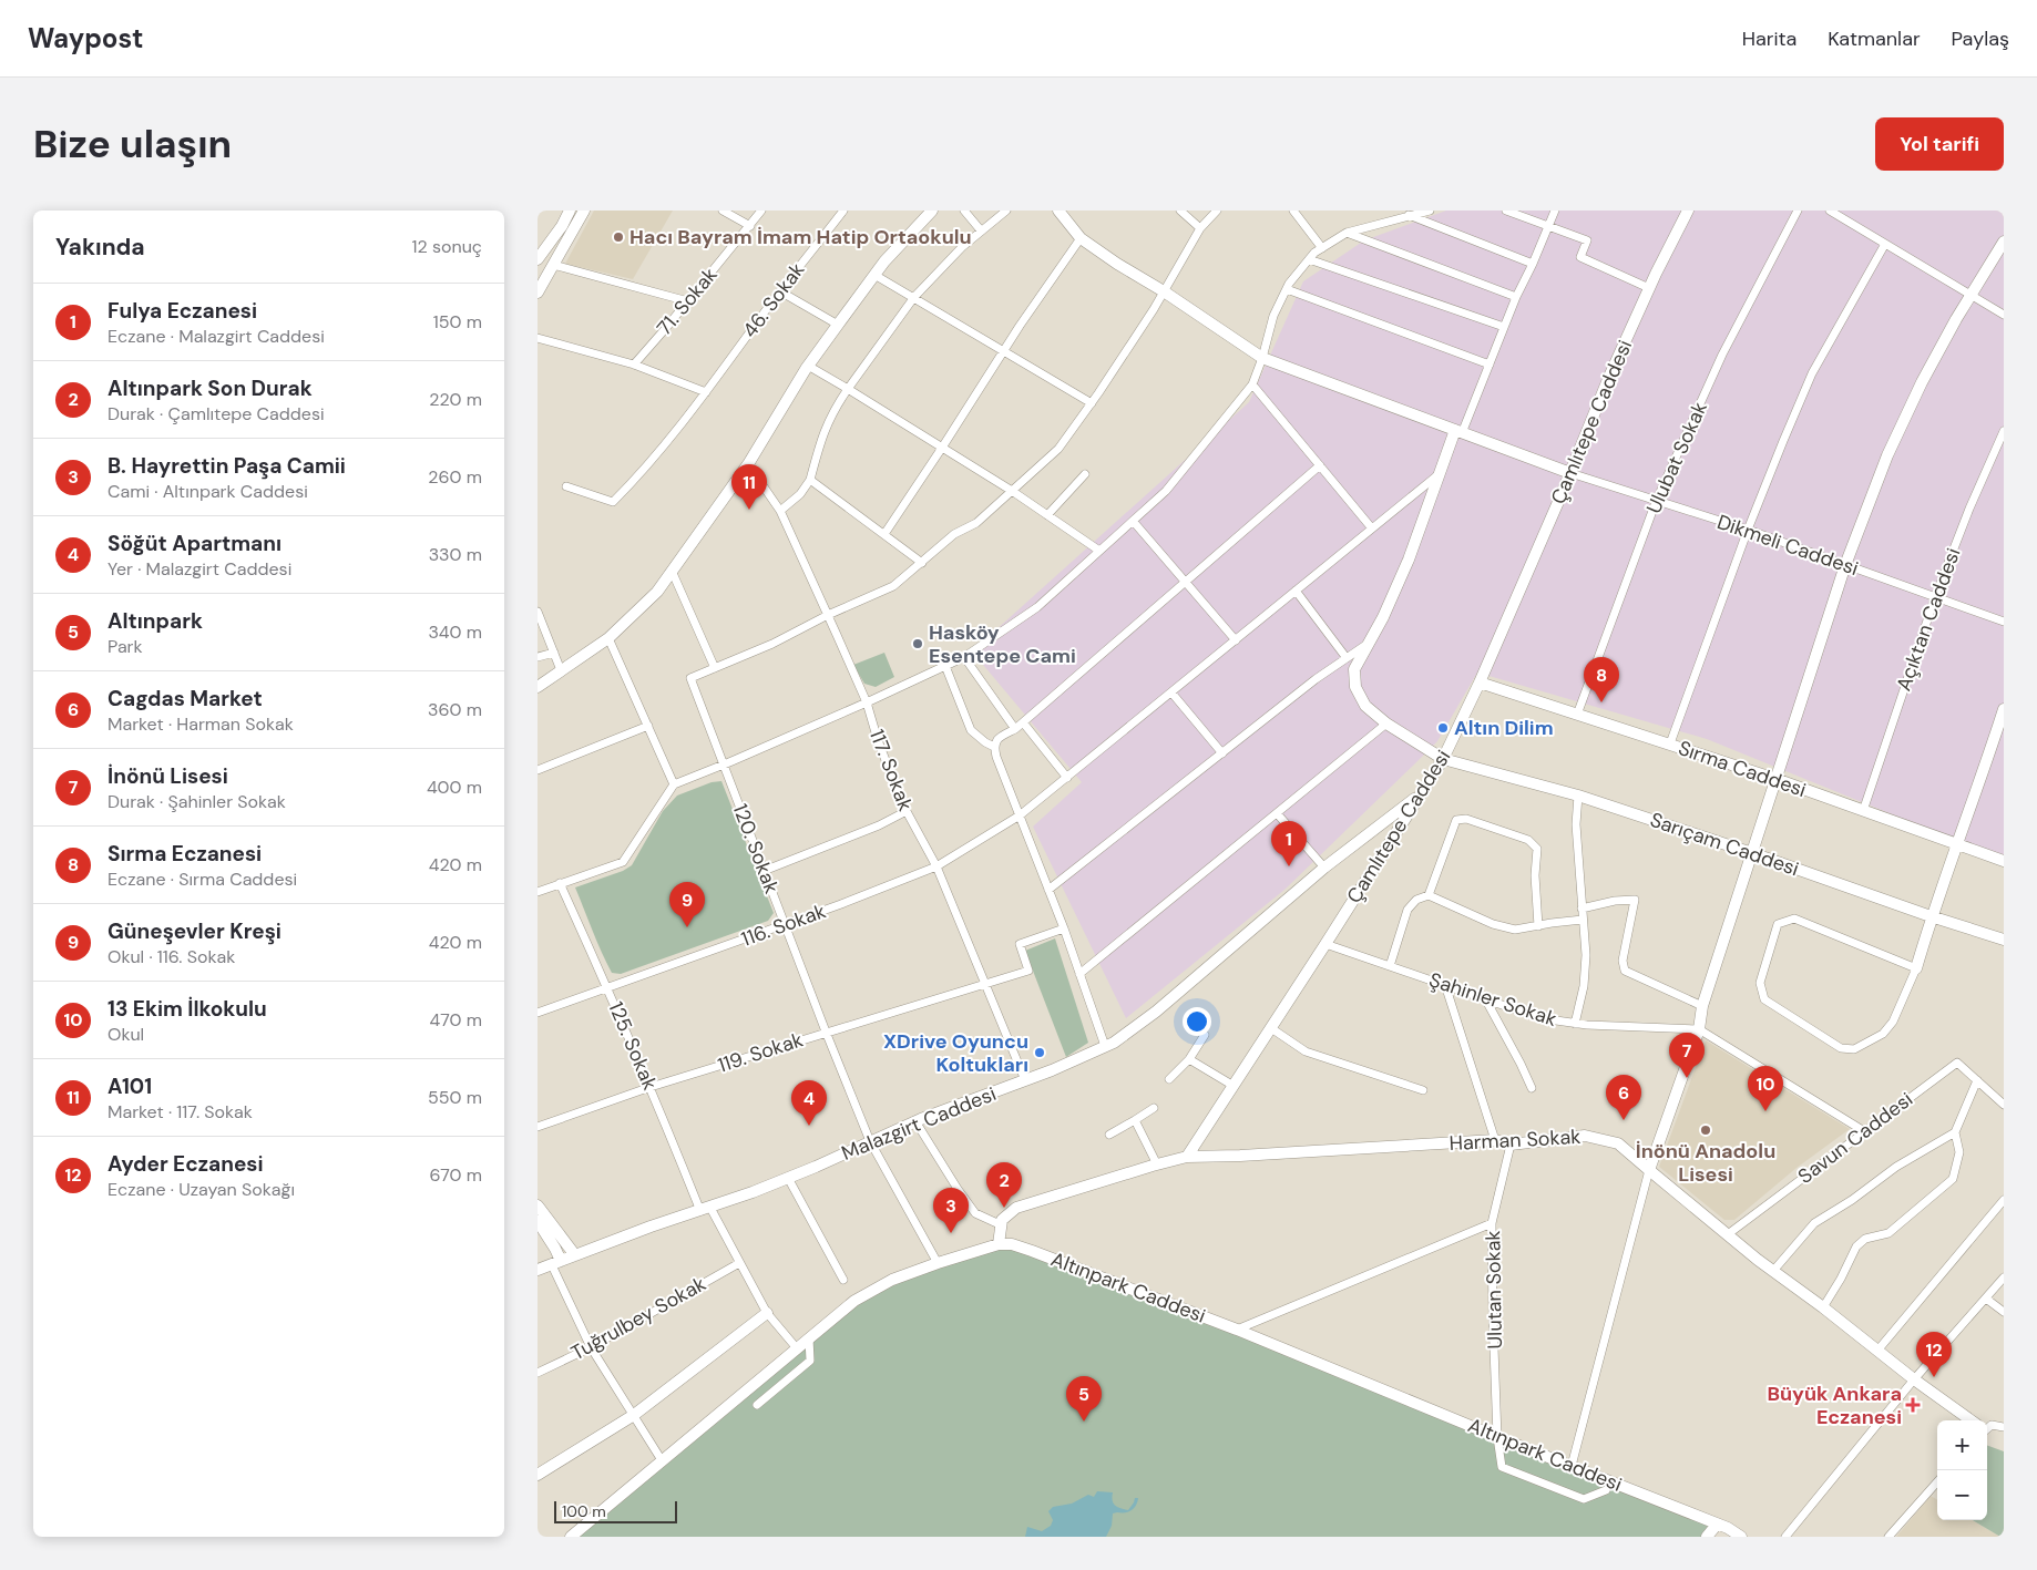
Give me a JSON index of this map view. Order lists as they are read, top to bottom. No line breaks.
{"streets":{"street":["46. Sokak","71. Sokak","Çamlıtepe Caddesi","Ulubat Sokak","Dikmeli Caddesi","Açıktan Caddesi","Sırma Caddesi","117. Sokak","Sarıçam Caddesi","120. Sokak","116. Sokak","Şahinler Sokak","125. Sokak","119. Sokak","Malazgirt Caddesi","Savun Caddesi","Harman Sokak","Altınpark Caddesi","Ulutan Sokak","Tuğrulbey Sokak"]},"crossings":[["Çamlıtepe Caddesi","Dikmeli Caddesi"],["Çamlıtepe Caddesi","Sırma Caddesi"],["Çamlıtepe Caddesi","Sarıçam Caddesi"],["Çamlıtepe Caddesi","Şahinler Sokak"],["Çamlıtepe Caddesi","Malazgirt Caddesi"],["Çamlıtepe Caddesi","Harman Sokak"],["Ulubat Sokak","Dikmeli Caddesi"],["Ulubat Sokak","Sırma Caddesi"],["Dikmeli Caddesi","Açıktan Caddesi"],["Açıktan Caddesi","Sırma Caddesi"],["117. Sokak","116. Sokak"],["117. Sokak","119. Sokak"],["117. Sokak","Malazgirt Caddesi"],["Sarıçam Caddesi","116. Sokak"],["120. Sokak","116. Sokak"],["120. Sokak","119. Sokak"],["120. Sokak","Malazgirt Caddesi"],["120. Sokak","Altınpark Caddesi"],["116. Sokak","125. Sokak"],["125. Sokak","119. Sokak"],["125. Sokak","Malazgirt Caddesi"],["125. Sokak","Altınpark Caddesi"],["125. Sokak","Tuğrulbey Sokak"],["Savun Caddesi","Harman Sokak"],["Harman Sokak","Ulutan Sokak"],["Altınpark Caddesi","Ulutan Sokak"]],"places":{"other":["Hacı Bayram İmam Hatip Ortaokulu","Hasköy Esentepe Cami","Altın Dilim","XDrive Oyuncu Koltukları","İnönü Anadolu Lisesi"],"health":["Büyük Ankara Eczanesi"]},"scale_bar":"100 m","page":{"header":"Waypost","nav":["Harita","Katmanlar","Paylaş"],"buttons":"Yol tarifi","title":"Bize ulaşın","heading":["Yakında","12 sonuç"],"list":[{"mark":"1","name":"Fulya Eczanesi","note":"Eczane · Malazgirt Caddesi","value":"150 m"},{"mark":"2","name":"Altınpark Son Durak","note":"Durak · Çamlıtepe Caddesi","value":"220 m"},{"mark":"3","name":"B. Hayrettin Paşa Camii","note":"Cami · Altınpark Caddesi","value":"260 m"},{"mark":"4","name":"Söğüt Apartmanı","note":"Yer · Malazgirt Caddesi","value":"330 m"},{"mark":"5","name":"Altınpark","note":"Park","value":"340 m"},{"mark":"6","name":"Cagdas Market","note":"Market · Harman Sokak","value":"360 m"},{"mark":"7","name":"İnönü Lisesi","note":"Durak · Şahinler Sokak","value":"400 m"},{"mark":"8","name":"Sırma Eczanesi","note":"Eczane · Sırma Caddesi","value":"420 m"},{"mark":"9","name":"Güneşevler Kreşi","note":"Okul · 116. Sokak","value":"420 m"},{"mark":"10","name":"13 Ekim İlkokulu","note":"Okul","value":"470 m"},{"mark":"11","name":"A101","note":"Market · 117. Sokak","value":"550 m"},{"mark":"12","name":"Ayder Eczanesi","note":"Eczane · Uzayan Sokağı","value":"670 m"}],"pins":["11","8","1","9","7","10","6","4","2","3","12","5"],"map_buttons":["+","−"],"scale":"100 m"}}
